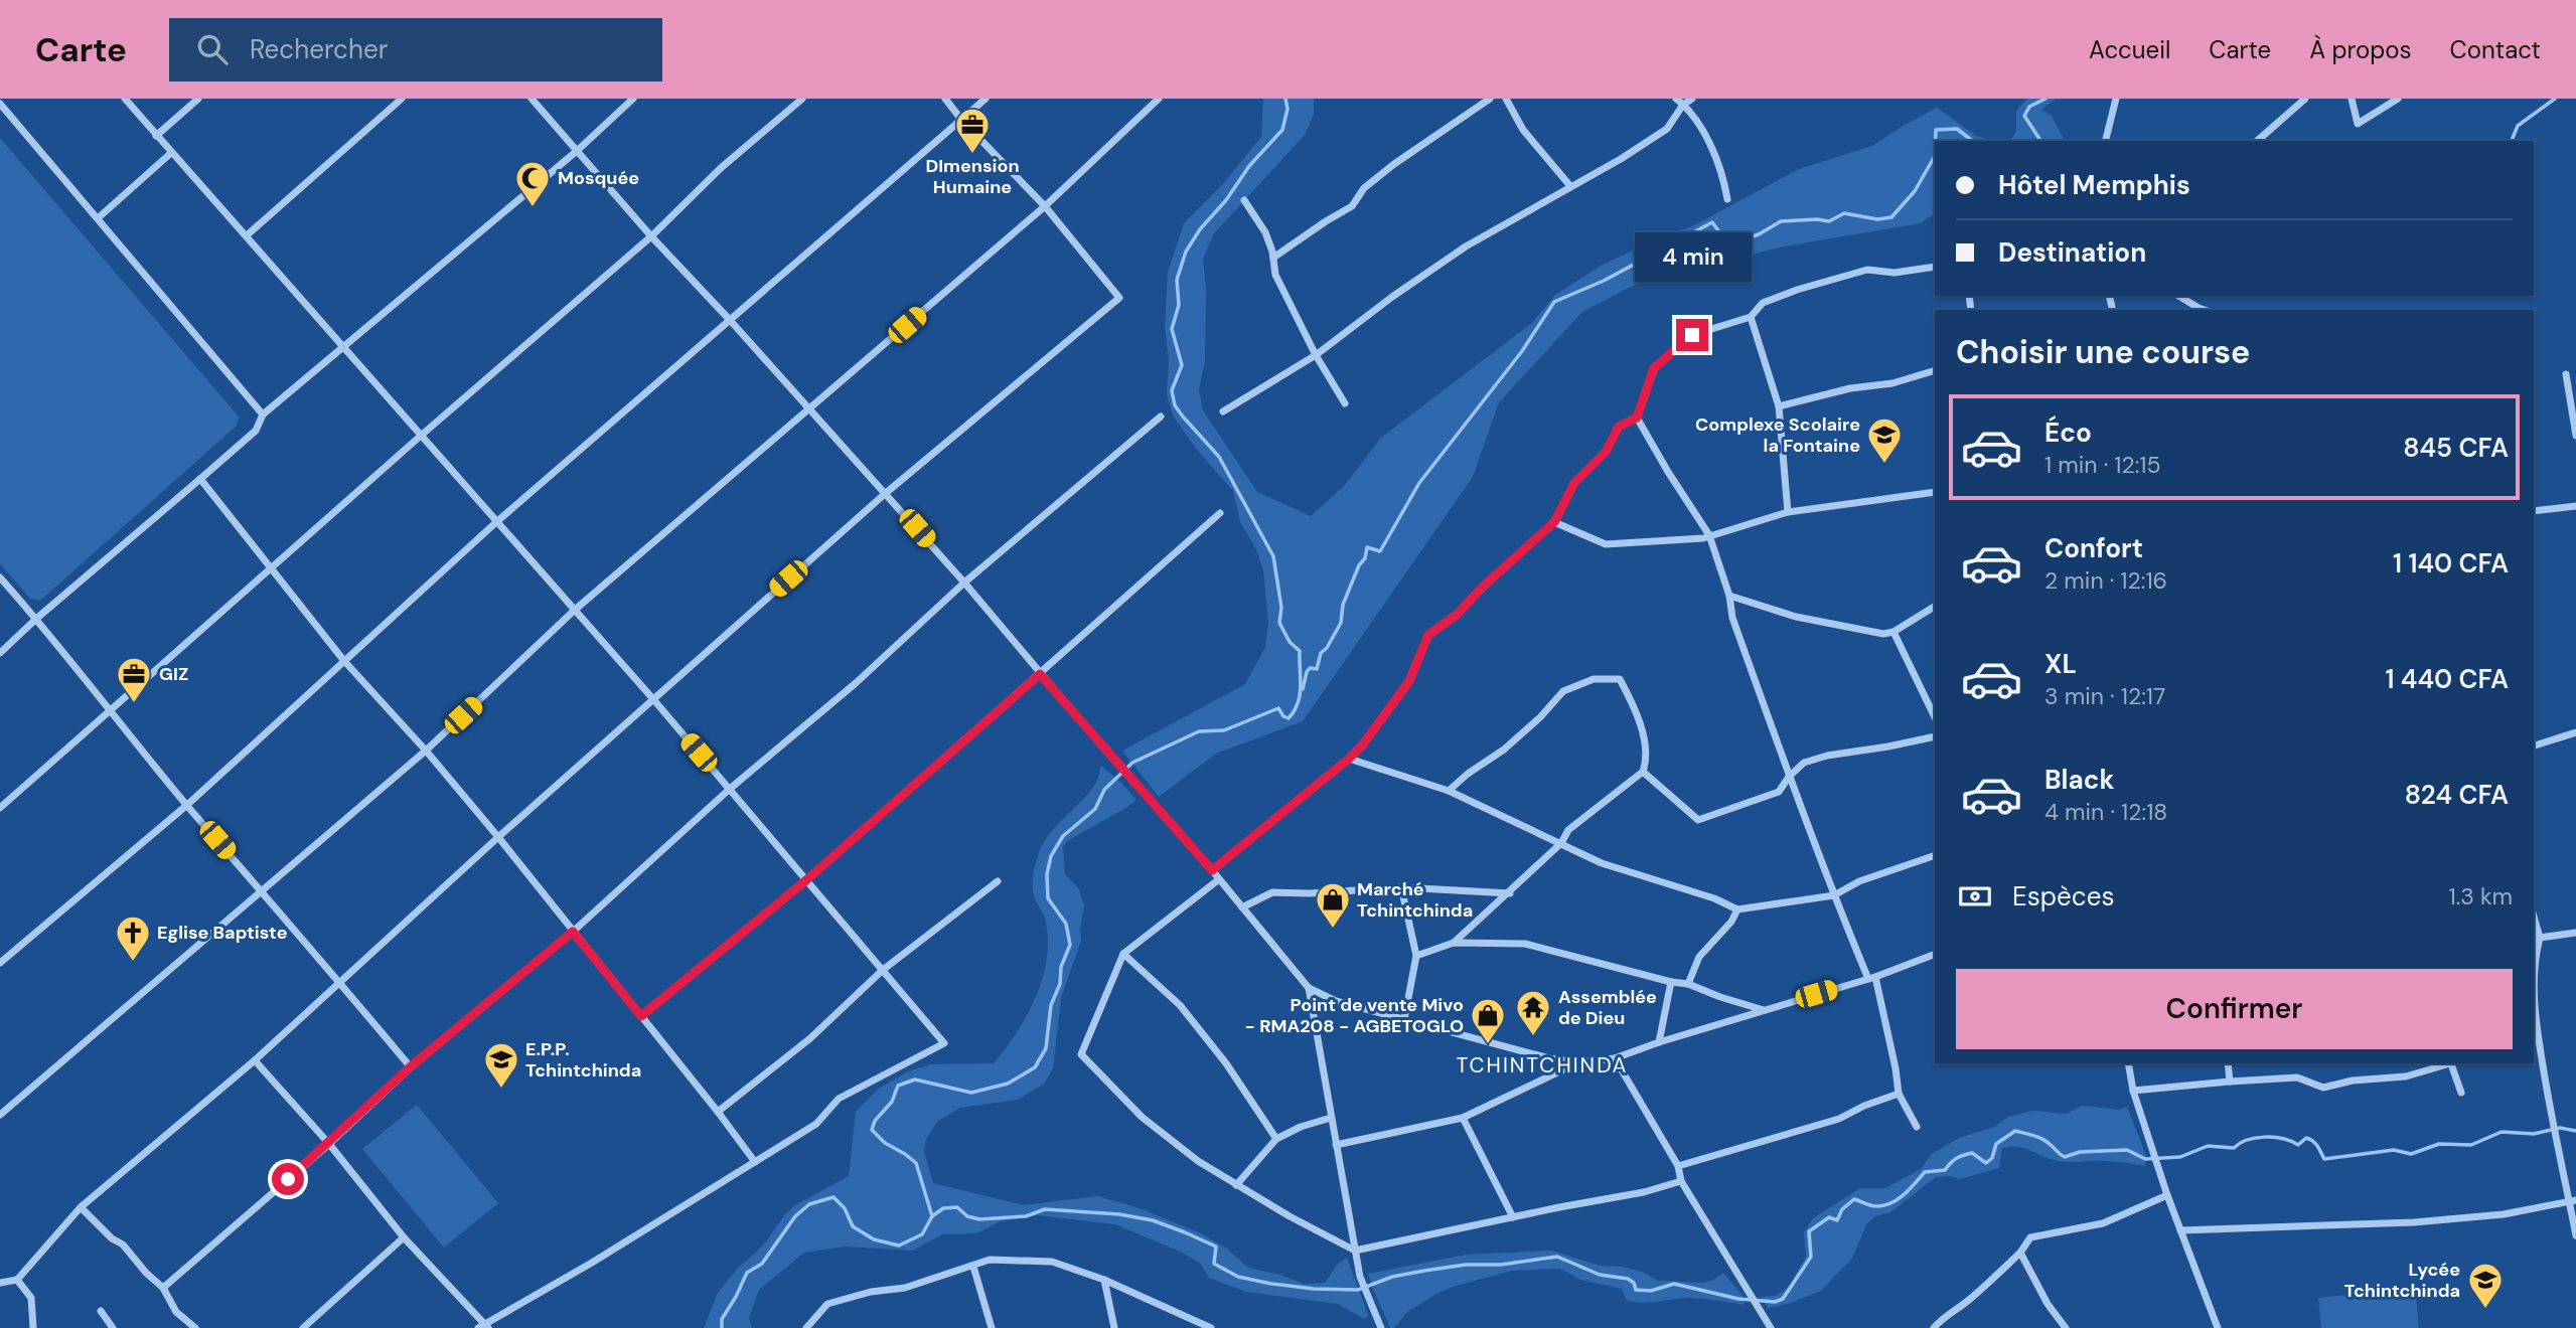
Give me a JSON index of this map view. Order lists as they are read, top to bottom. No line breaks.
{"districts":["TCHINTCHINDA"],"places":{"office":["DImension Humaine","GIZ"],"mosque":["Mosquée"],"school or university":["Complexe Scolaire la Fontaine","E.P.P. Tchintchinda","Lycée Tchintchinda"],"shop":["Marché Tchintchinda","Point de vente Mivo - RMA208 - AGBETOGLO"],"church":["Eglise Baptiste"],"temple":["Assemblée de Dieu"]},"page":{"header":"Carte","search":"Rechercher","nav":["Accueil","Carte","À propos","Contact"],"banner":["Hôtel Memphis","Destination"],"bubble":"4 min","heading":"Choisir une course","list":[{"name":"Éco","note":"1 min · 12:15","value":"845 CFA"},{"name":"Confort","note":"2 min · 12:16","value":"1 140 CFA"},{"name":"XL","note":"3 min · 12:17","value":"1 440 CFA"},{"name":"Black","note":"4 min · 12:18","value":"824 CFA"}],"pay":["Espèces","1.3 km"],"buttons":"Confirmer"}}
